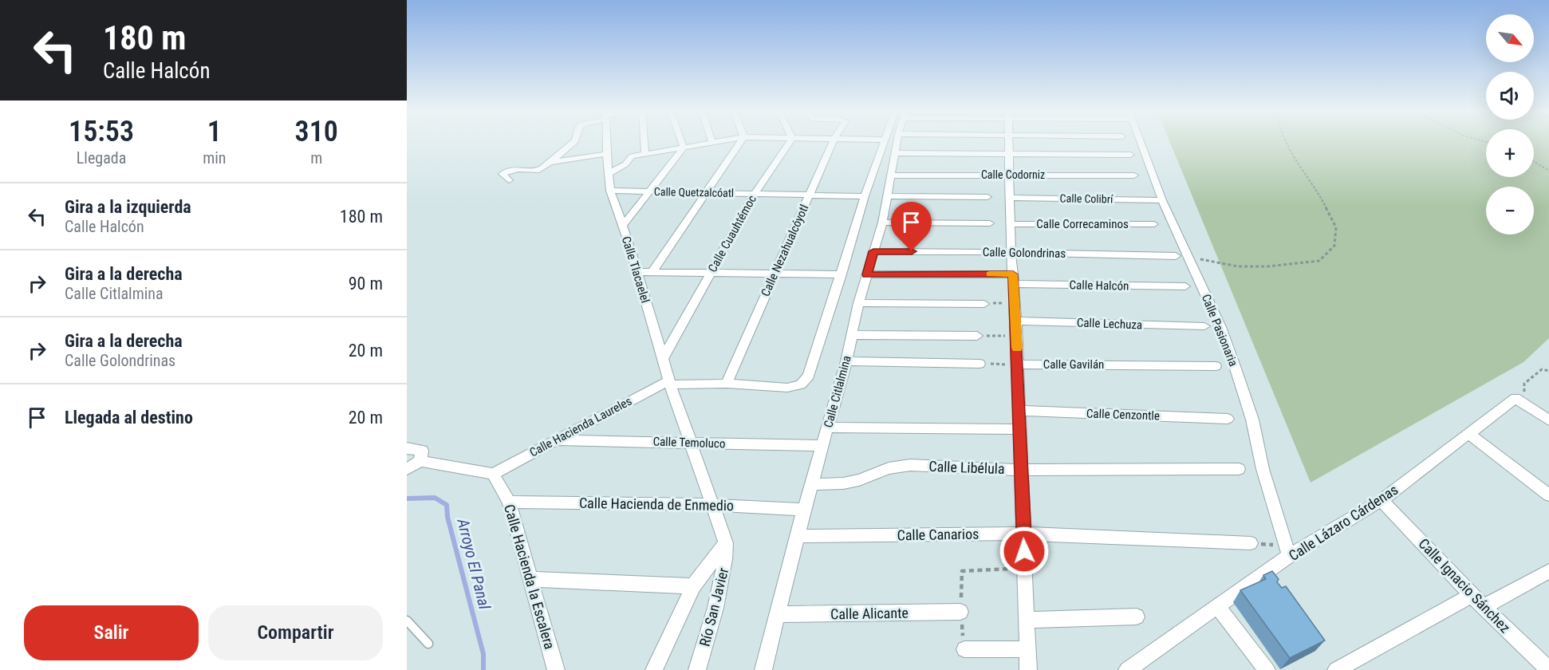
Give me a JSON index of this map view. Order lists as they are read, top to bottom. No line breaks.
{"streets":{"street":["Calle Codorniz","Calle Quetzalcóatl","Calle Colibrí","Calle Correcaminos","Calle Cuauhtémoc","Calle Nezahualcóyotl","Calle Golondrinas","Calle Tlacaelel","Calle Halcón","Calle Lechuza","Calle Pasionaria","Calle Gavilán","Calle Citlalmina","Calle Cenzontle","Calle Hacienda Laureles","Calle Temoluco","Calle Libélula","Calle Hacienda de Enmedio","Calle Lázaro Cárdenas","Calle Canarios","Calle Hacienda la Escalera","Calle Ignacio Sánchez","Río San Javier","Calle Alicante"]},"crossings":[["Calle Codorniz","Calle Citlalmina"],["Calle Quetzalcóatl","Calle Cuauhtémoc"],["Calle Quetzalcóatl","Calle Nezahualcóyotl"],["Calle Quetzalcóatl","Calle Tlacaelel"],["Calle Colibrí","Calle Pasionaria"],["Calle Cuauhtémoc","Calle Tlacaelel"],["Calle Nezahualcóyotl","Calle Hacienda Laureles"],["Calle Golondrinas","Calle Pasionaria"],["Calle Golondrinas","Calle Citlalmina"],["Calle Tlacaelel","Calle Hacienda Laureles"],["Calle Tlacaelel","Calle Temoluco"],["Calle Tlacaelel","Calle Hacienda de Enmedio"],["Calle Tlacaelel","Río San Javier"],["Calle Halcón","Calle Citlalmina"],["Calle Pasionaria","Calle Lázaro Cárdenas"],["Calle Citlalmina","Calle Temoluco"],["Calle Citlalmina","Calle Libélula"],["Calle Citlalmina","Calle Hacienda de Enmedio"],["Calle Citlalmina","Calle Canarios"],["Calle Citlalmina","Calle Alicante"],["Calle Hacienda Laureles","Calle Temoluco"],["Calle Hacienda Laureles","Calle Hacienda la Escalera"],["Calle Hacienda de Enmedio","Calle Hacienda la Escalera"],["Calle Lázaro Cárdenas","Calle Ignacio Sánchez"]],"water":["Arroyo El Panal"],"north":"bottom right","page":{"turn":["180 m","Calle Halcón"],"map_buttons":["+","−"],"eta":["15:53","Llegada","1","min","310","m"],"list":[{"name":"Gira a la izquierda","note":"Calle Halcón","value":"180 m"},{"name":"Gira a la derecha","note":"Calle Citlalmina","value":"90 m"},{"name":"Gira a la derecha","note":"Calle Golondrinas","value":"20 m"},{"name":"Llegada al destino","value":"20 m"}],"buttons":["Salir","Compartir"]}}
